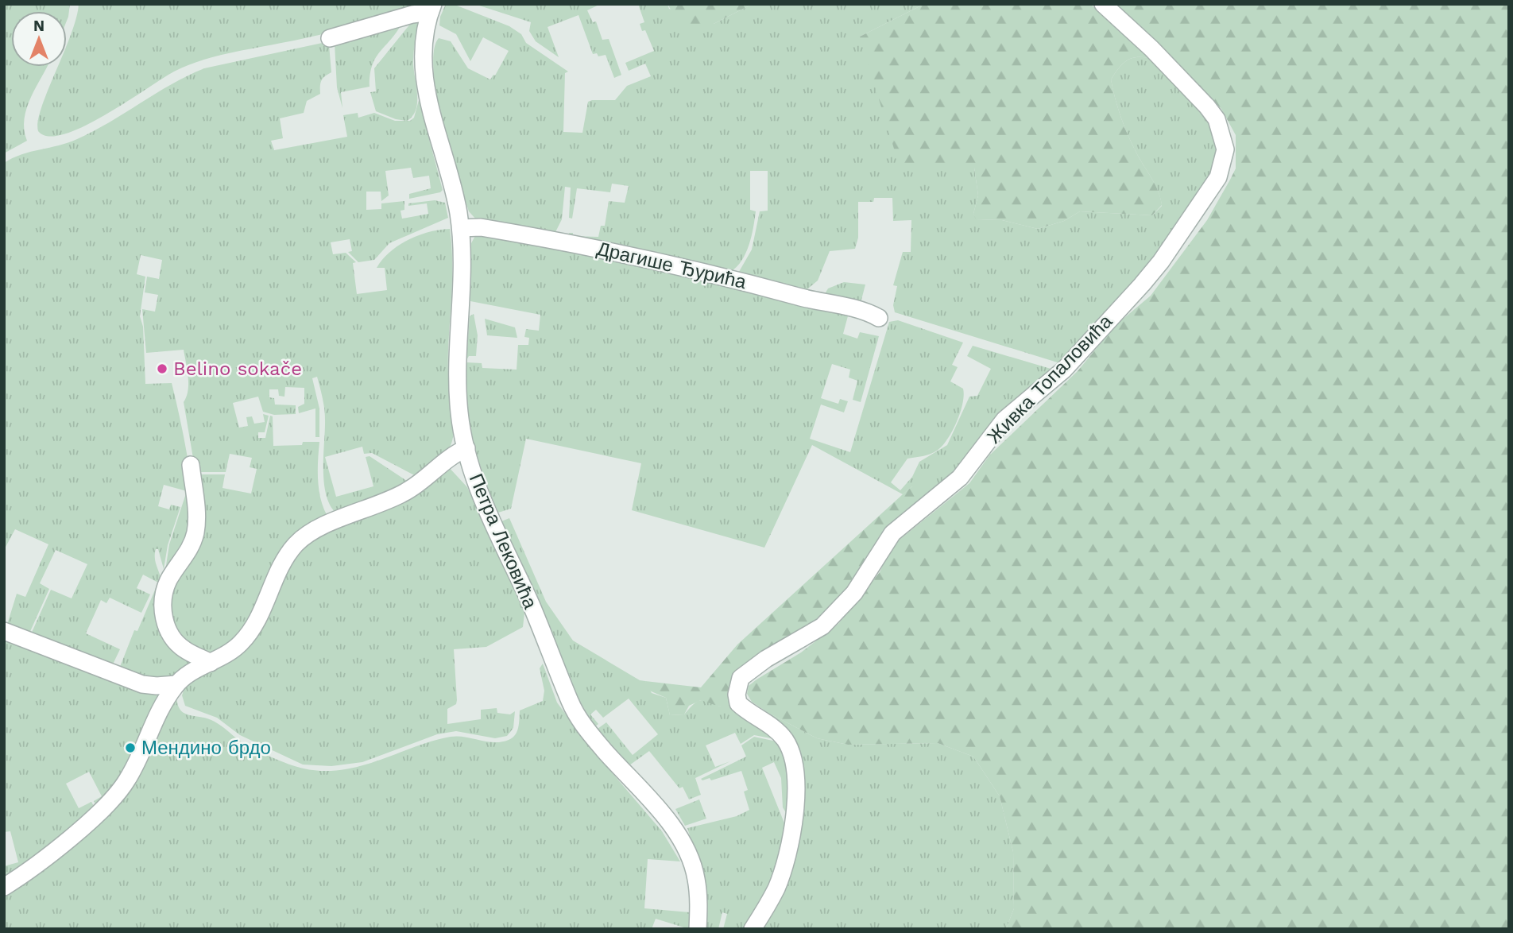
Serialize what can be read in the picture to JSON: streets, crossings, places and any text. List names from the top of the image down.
{
  "streets": {
    "street": ["Драгише Ђурића", "Живка Топаловића", "Петра Лековића"]
  },
  "crossings": [
    ["Драгише Ђурића", "Петра Лековића"]
  ],
  "places": ["Belino sokače", "Мендино брдо"],
  "north": "top"
}
